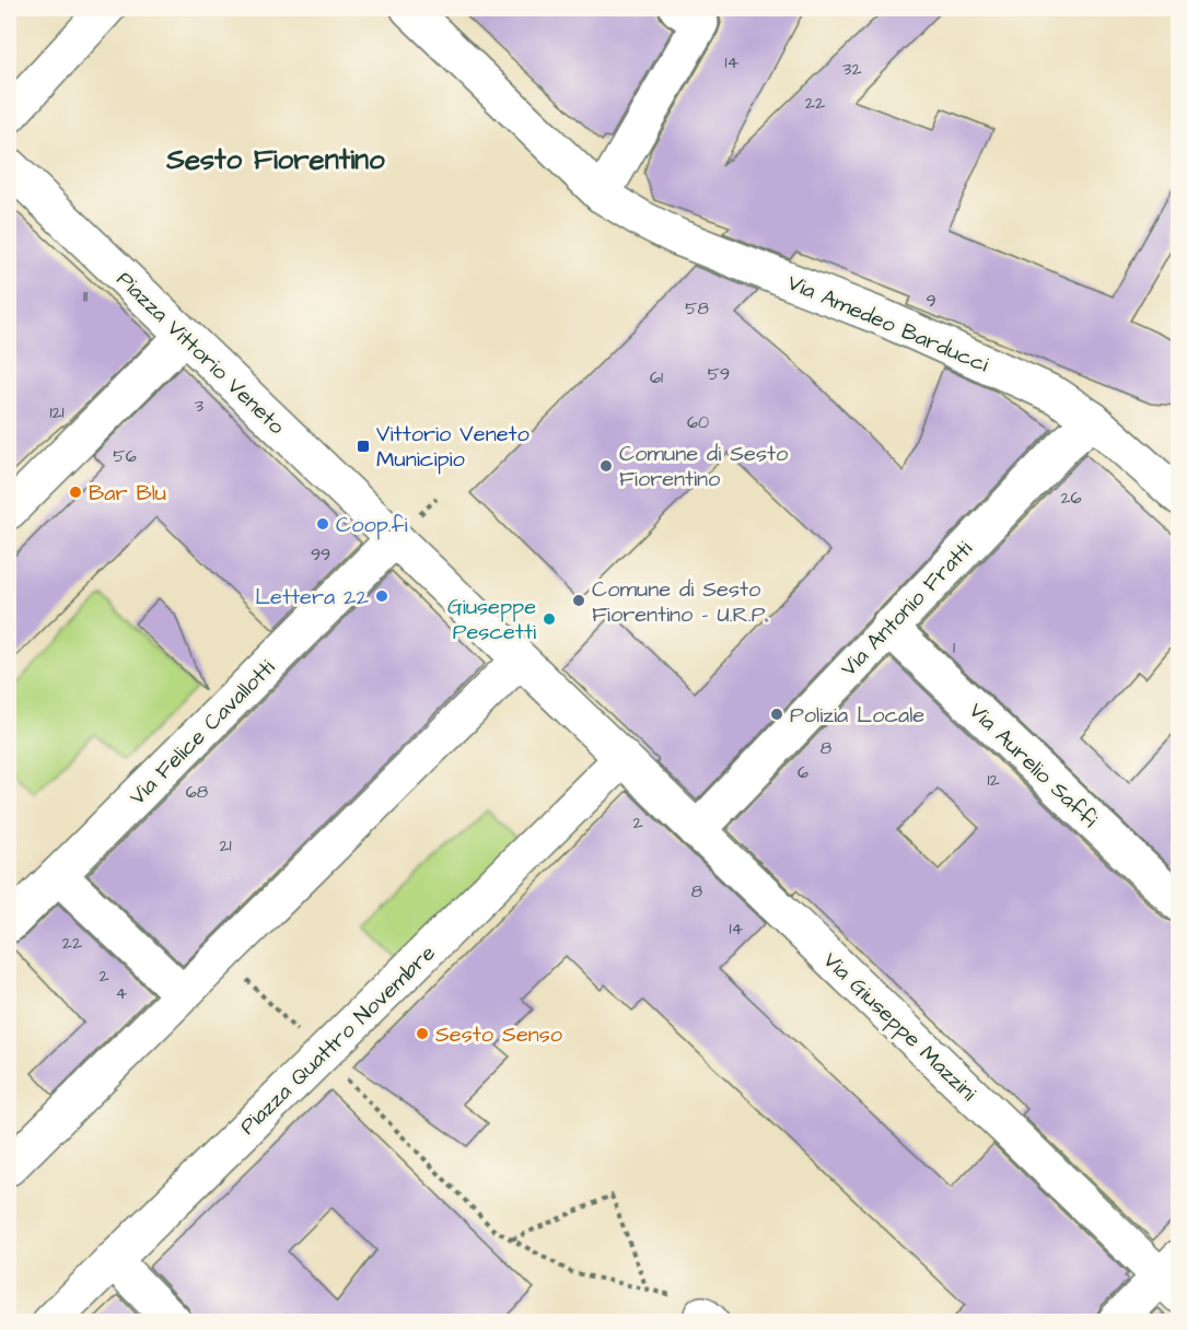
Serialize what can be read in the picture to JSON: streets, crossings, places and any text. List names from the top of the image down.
{
  "streets": {
    "street": [
      "Via Amedeo Barducci",
      "Piazza Vittorio Veneto",
      "Via Antonio Fratti",
      "Via Felice Cavallotti",
      "Via Aurelio Saffi",
      "Via Giuseppe Mazzini",
      "Piazza Quattro Novembre"
    ]
  },
  "crossings": [
    ["Via Amedeo Barducci", "Via Antonio Fratti"],
    ["Piazza Vittorio Veneto", "Via Felice Cavallotti"],
    ["Piazza Vittorio Veneto", "Via Giuseppe Mazzini"],
    ["Via Antonio Fratti", "Via Aurelio Saffi"],
    ["Via Antonio Fratti", "Via Giuseppe Mazzini"],
    ["Via Giuseppe Mazzini", "Piazza Quattro Novembre"]
  ],
  "districts": ["Sesto Fiorentino"],
  "places": {
    "transit": ["Vittorio Veneto Municipio"],
    "other": [
      "Comune di Sesto Fiorentino",
      "Bar Blu",
      "Coop.fi",
      "Lettera 22",
      "Comune di Sesto Fiorentino - U.R.P.",
      "Giuseppe Pescetti",
      "Polizia Locale",
      "Sesto Senso"
    ]
  },
  "house_numbers": [
    "14",
    "32",
    "22",
    "11",
    "9",
    "58",
    "59",
    "61",
    "3",
    "121",
    "60",
    "56",
    "26",
    "99",
    "1",
    "8",
    "6",
    "12",
    "68",
    "2",
    "21",
    "8",
    "14",
    "22",
    "2",
    "4"
  ]
}
